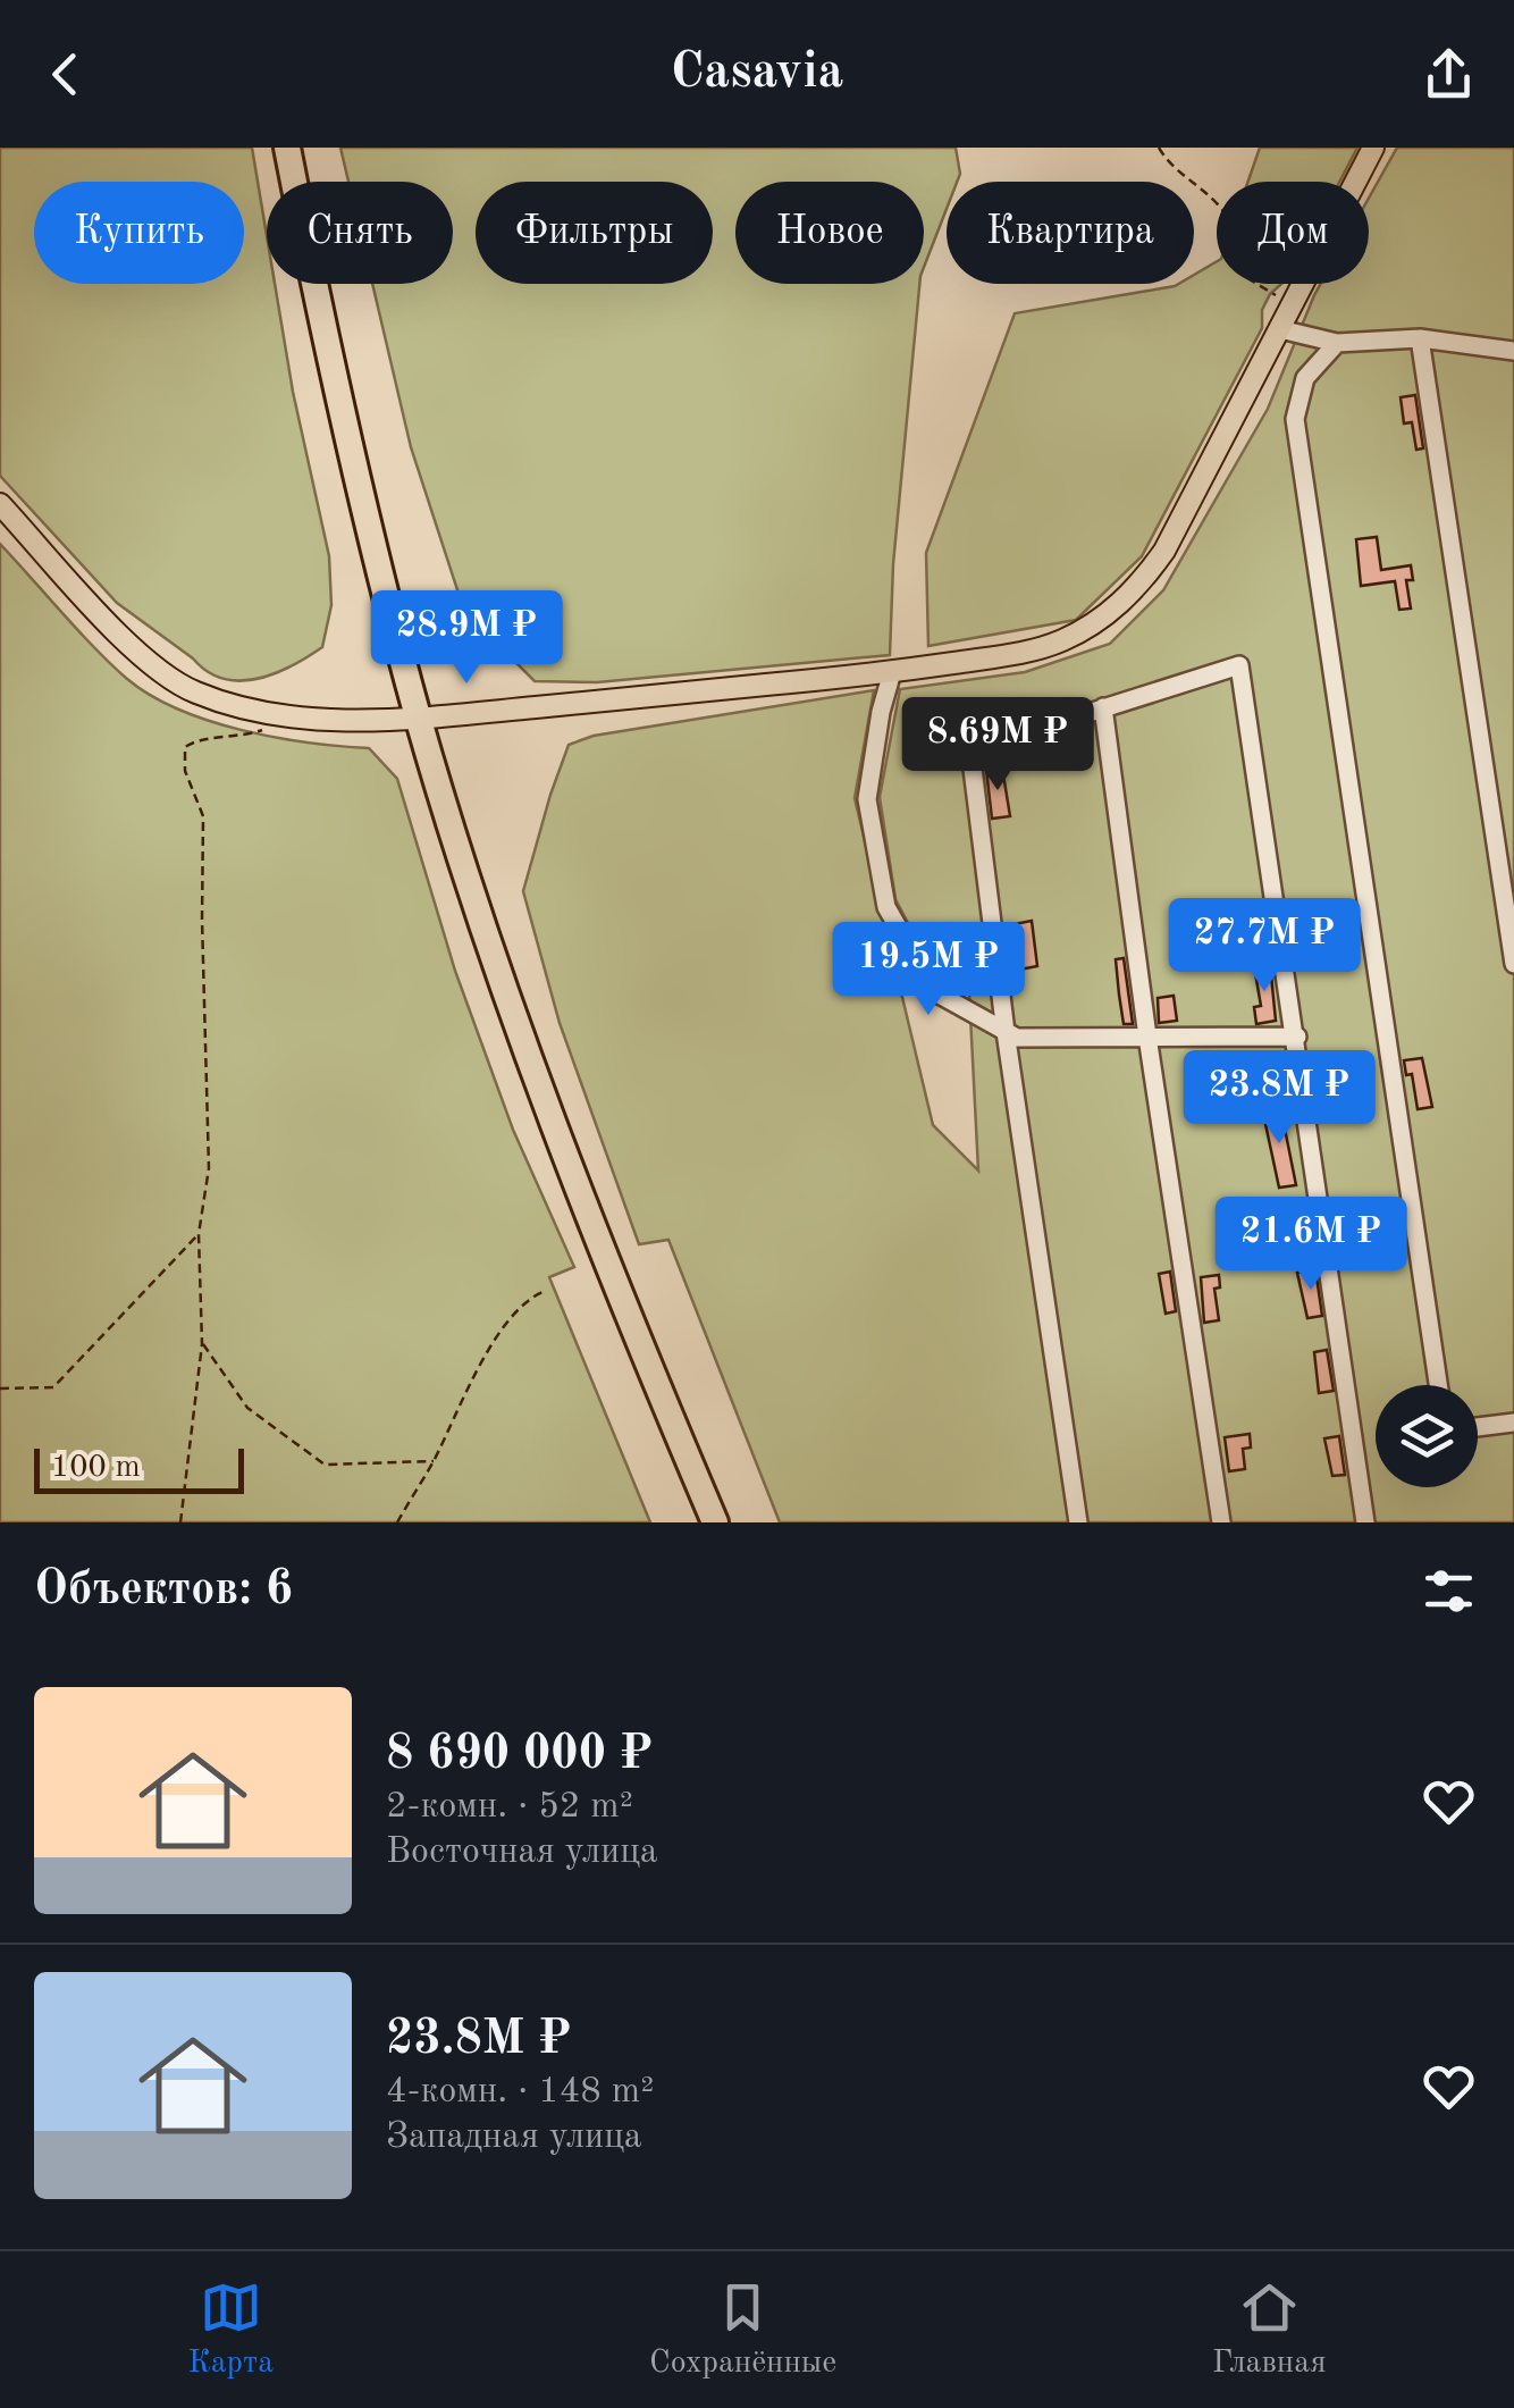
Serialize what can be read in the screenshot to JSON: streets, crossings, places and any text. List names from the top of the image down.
{
  "scale_bar": "100 m",
  "page": {
    "header": "Casavia",
    "chip": [
      "Купить",
      "Снять",
      "Фильтры",
      "Новое",
      "Квартира",
      "Дом"
    ],
    "price": [
      "28.9M ₽",
      "8.69M ₽",
      "27.7M ₽",
      "19.5M ₽",
      "23.8M ₽",
      "21.6M ₽"
    ],
    "scale": "100 m",
    "heading": "Объектов: 6",
    "list": [
      {
        "name": "8 690 000 ₽",
        "note": "2-комн. · 52 m² · Восточная улица"
      },
      {
        "name": "23.8M ₽",
        "note": "4-комн. · 148 m² · Западная улица"
      }
    ],
    "tabs": ["Карта", "Сохранённые", "Главная"]
  }
}
